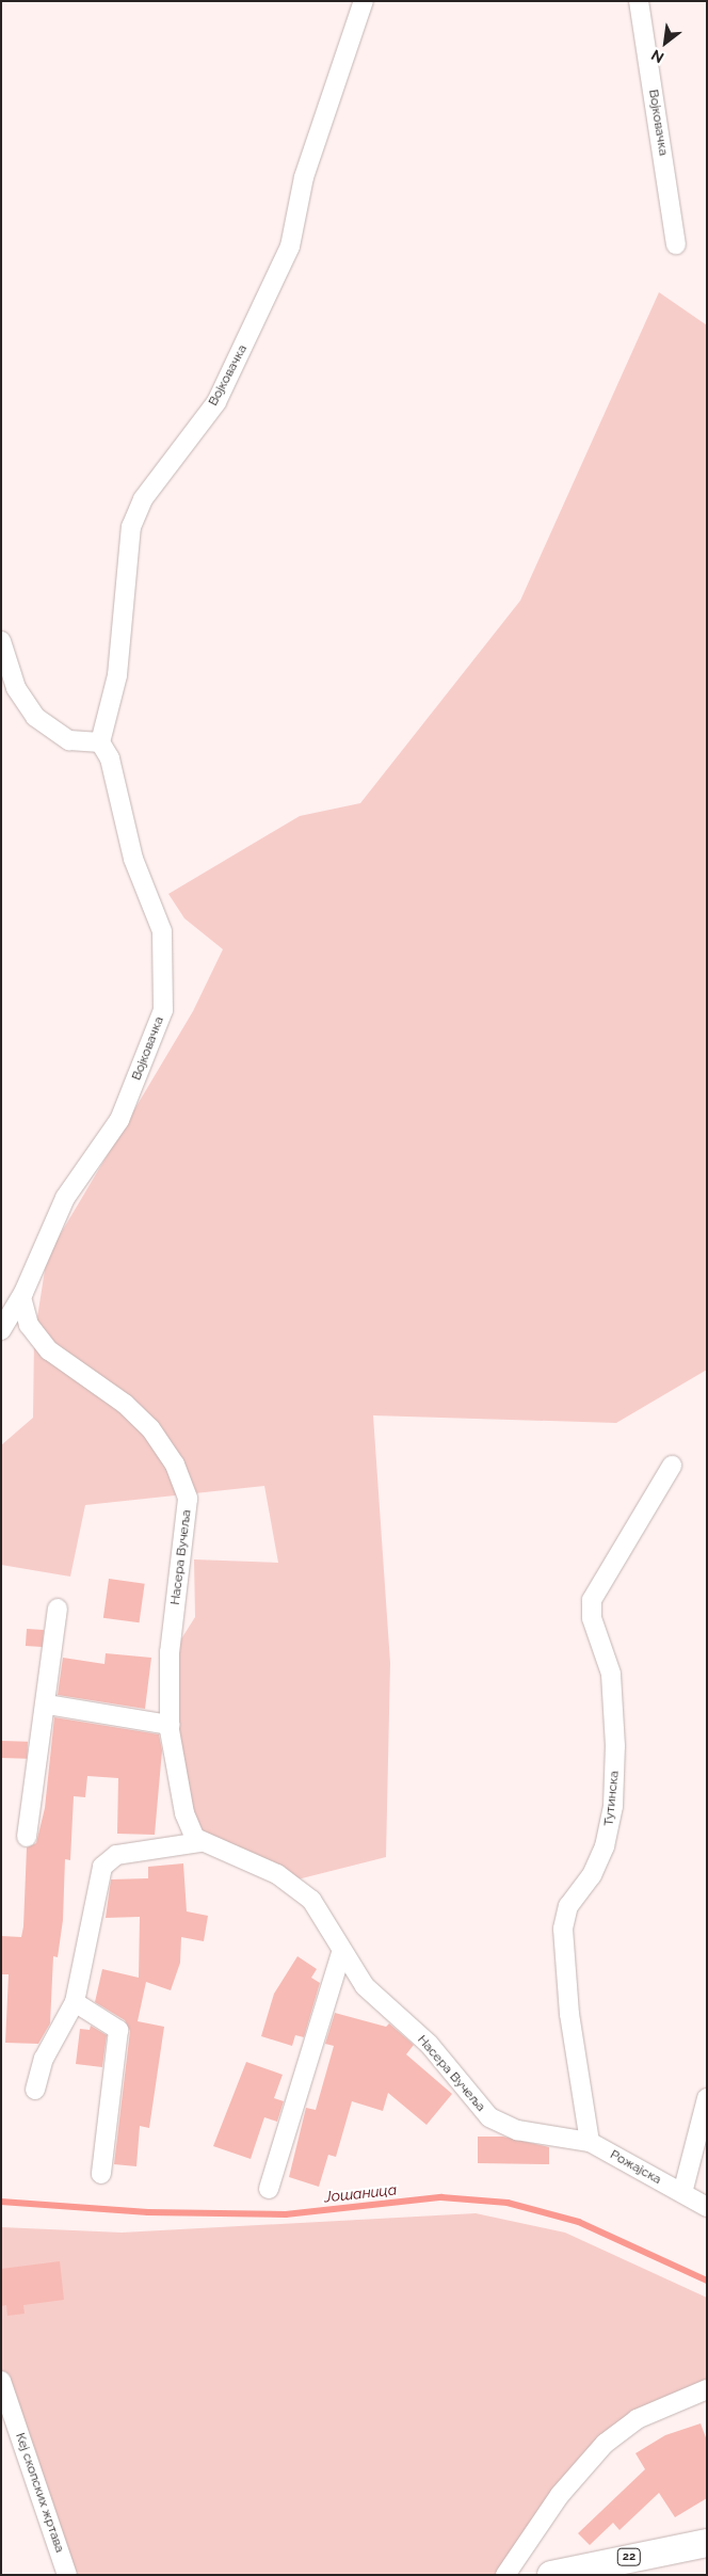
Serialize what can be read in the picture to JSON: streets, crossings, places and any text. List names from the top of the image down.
{
  "streets": {
    "main road": ["22"],
    "street": [
      "Војковачка",
      "Насера Вучеља",
      "Тутинска",
      "Рожајска",
      "Кеј скопских жртава"
    ]
  },
  "crossings": [
    ["Војковачка", "Насера Вучеља"],
    ["Насера Вучеља", "Тутинска"],
    ["Насера Вучеља", "Рожајска"],
    ["Тутинска", "Рожајска"]
  ],
  "water": ["Јошаница"],
  "north": "bottom left"
}
